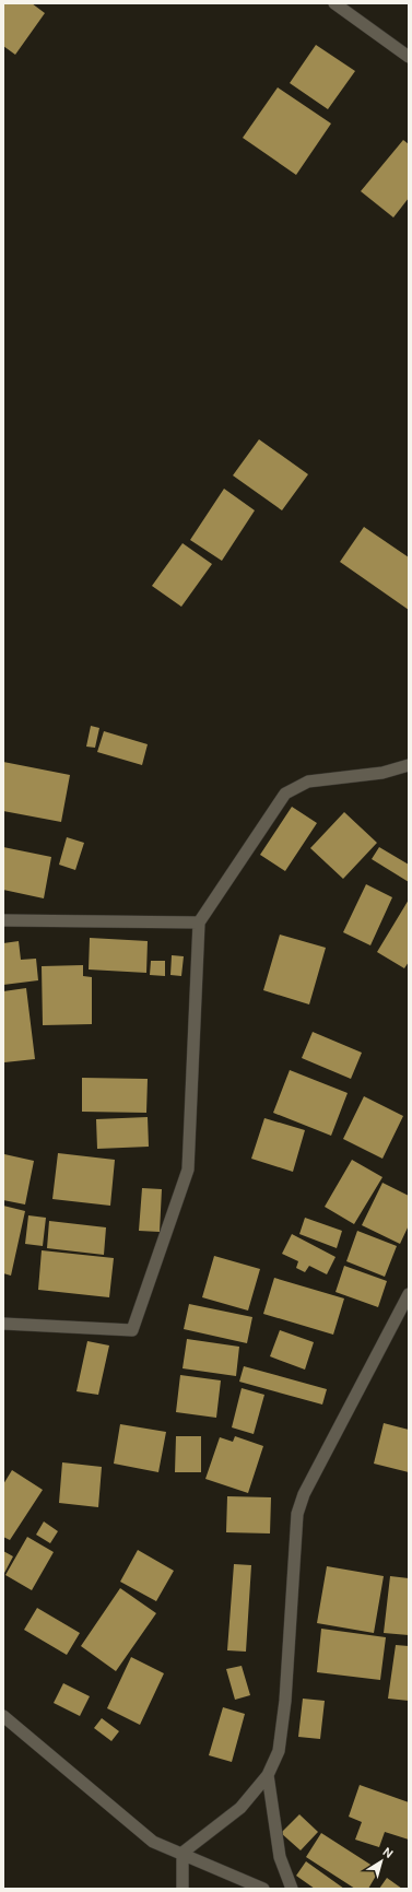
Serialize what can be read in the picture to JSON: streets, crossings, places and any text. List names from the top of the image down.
{
  "north": "top right"
}
